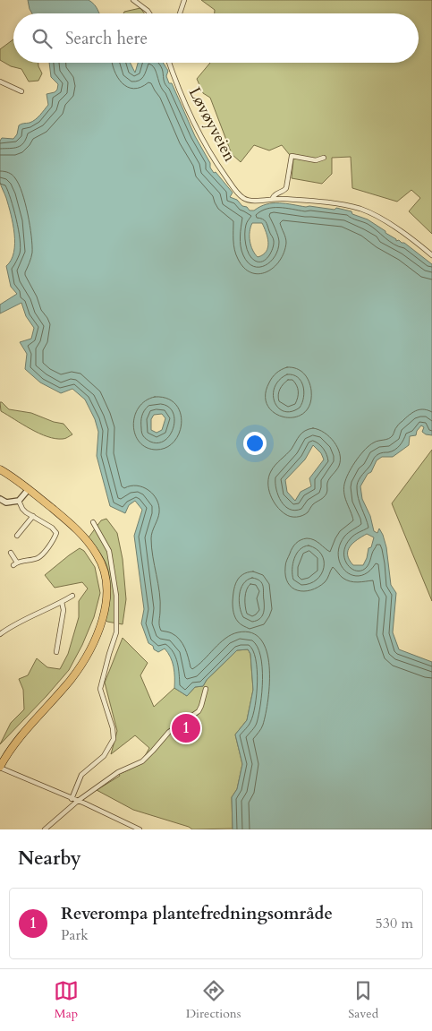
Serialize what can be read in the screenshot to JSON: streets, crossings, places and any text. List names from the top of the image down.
{
  "streets": {
    "street": ["Løvøyveien"]
  },
  "page": {
    "search": "Search here",
    "pins": "1",
    "heading": "Nearby",
    "list": [
      {
        "mark": "1",
        "name": "Reverompa plantefredningsområde",
        "note": "Park",
        "value": "530 m"
      }
    ],
    "nav": ["Map", "Directions", "Saved"]
  }
}
